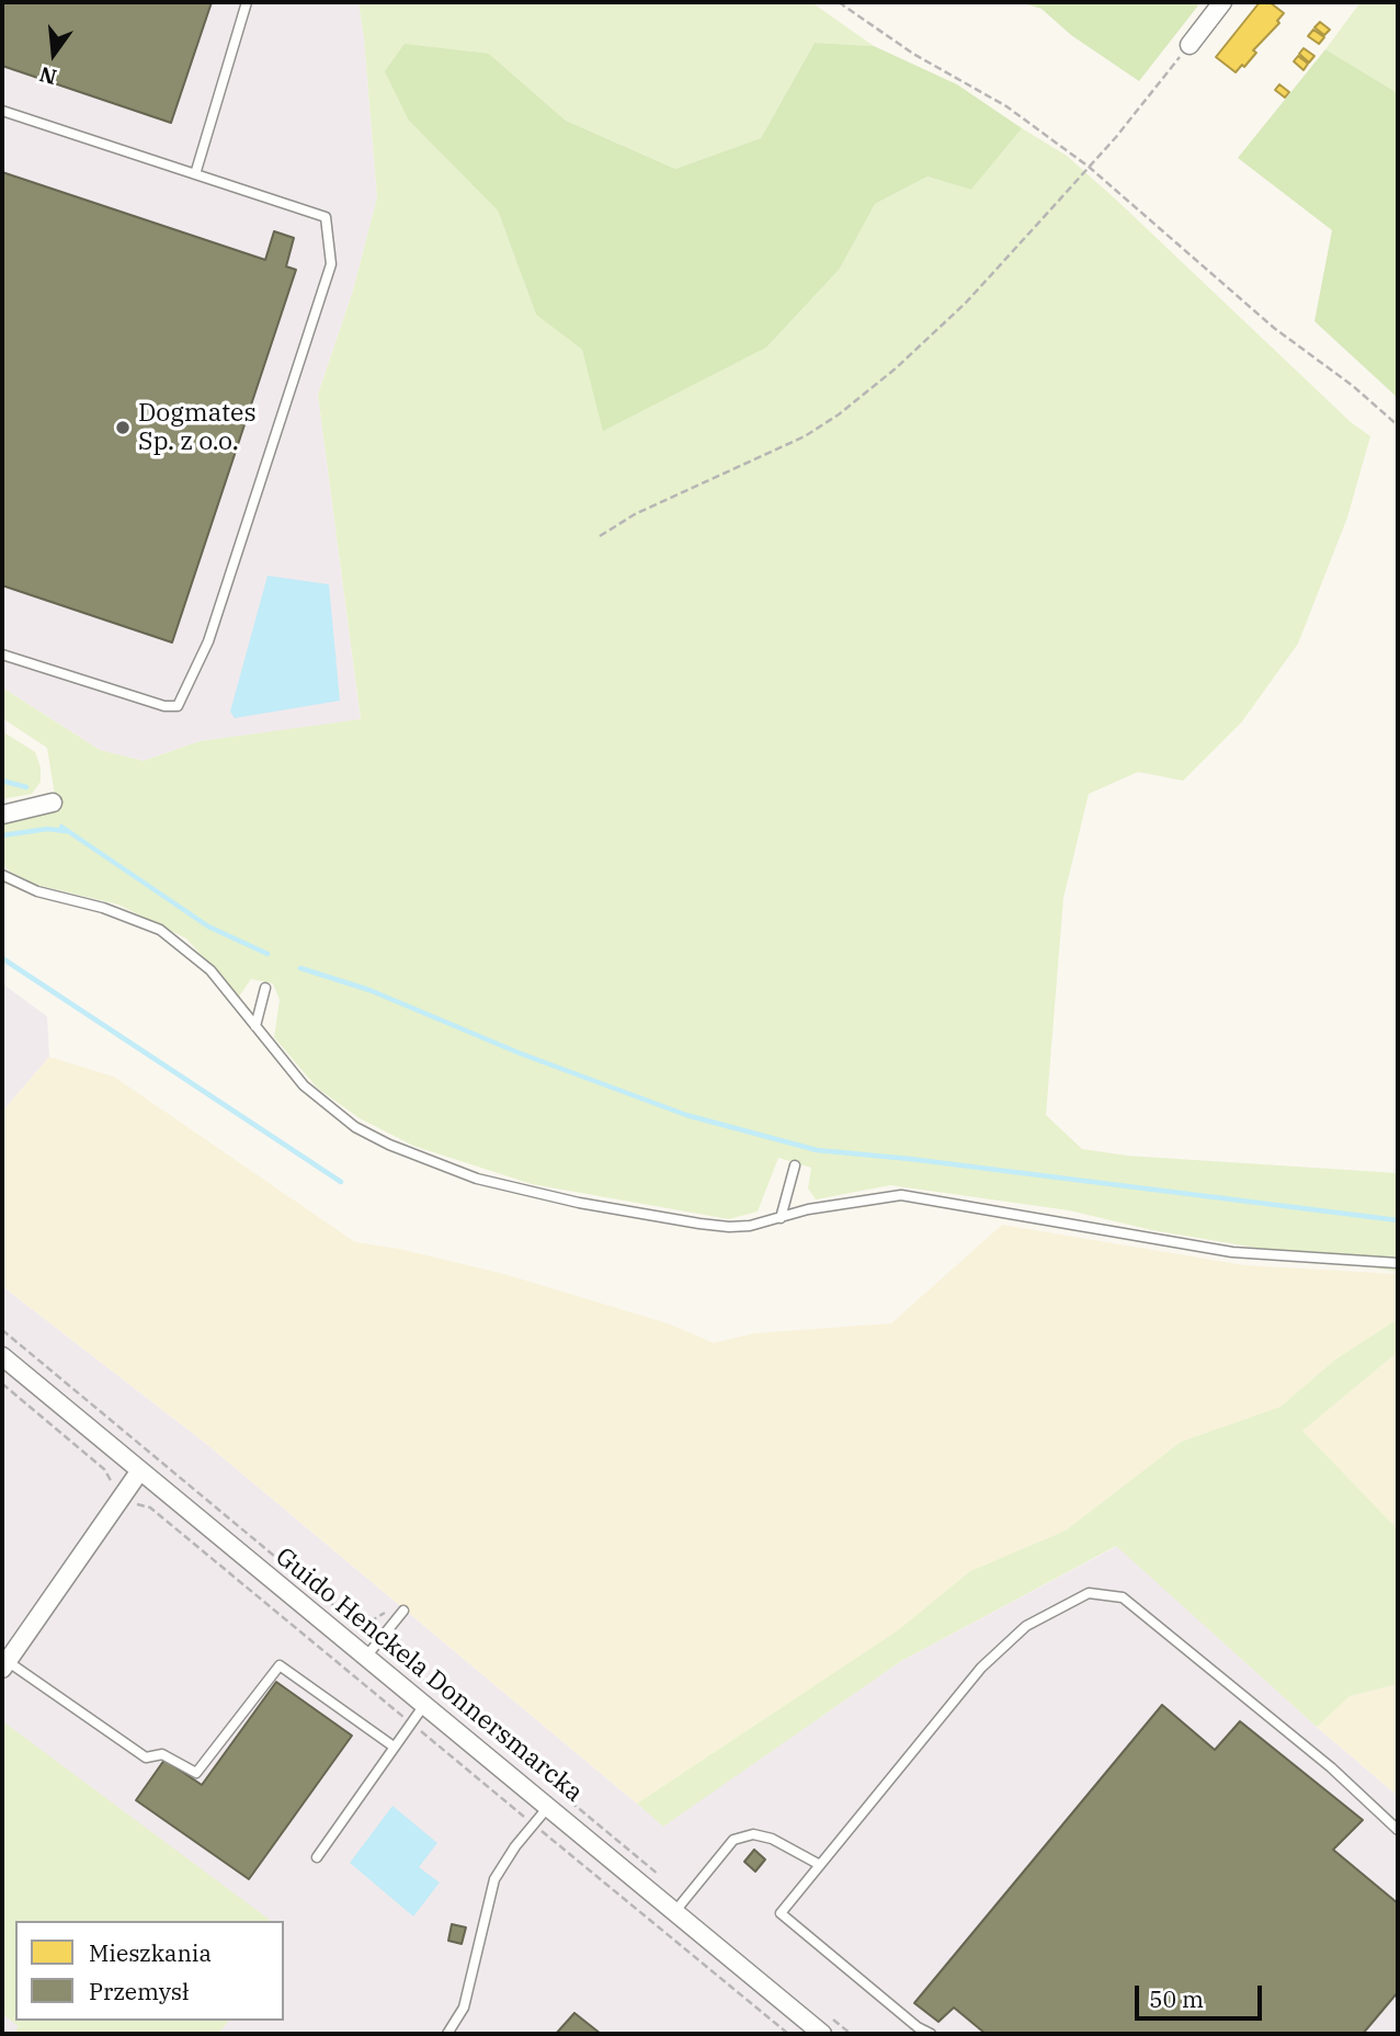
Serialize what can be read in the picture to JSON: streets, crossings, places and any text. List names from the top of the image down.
{
  "streets": {
    "street": ["Guido Henckela Donnersmarcka"]
  },
  "places": ["Dogmates Sp. z o.o."],
  "legend": ["Mieszkania", "Przemysł"],
  "scale_bar": "50 m",
  "north": "bottom"
}
